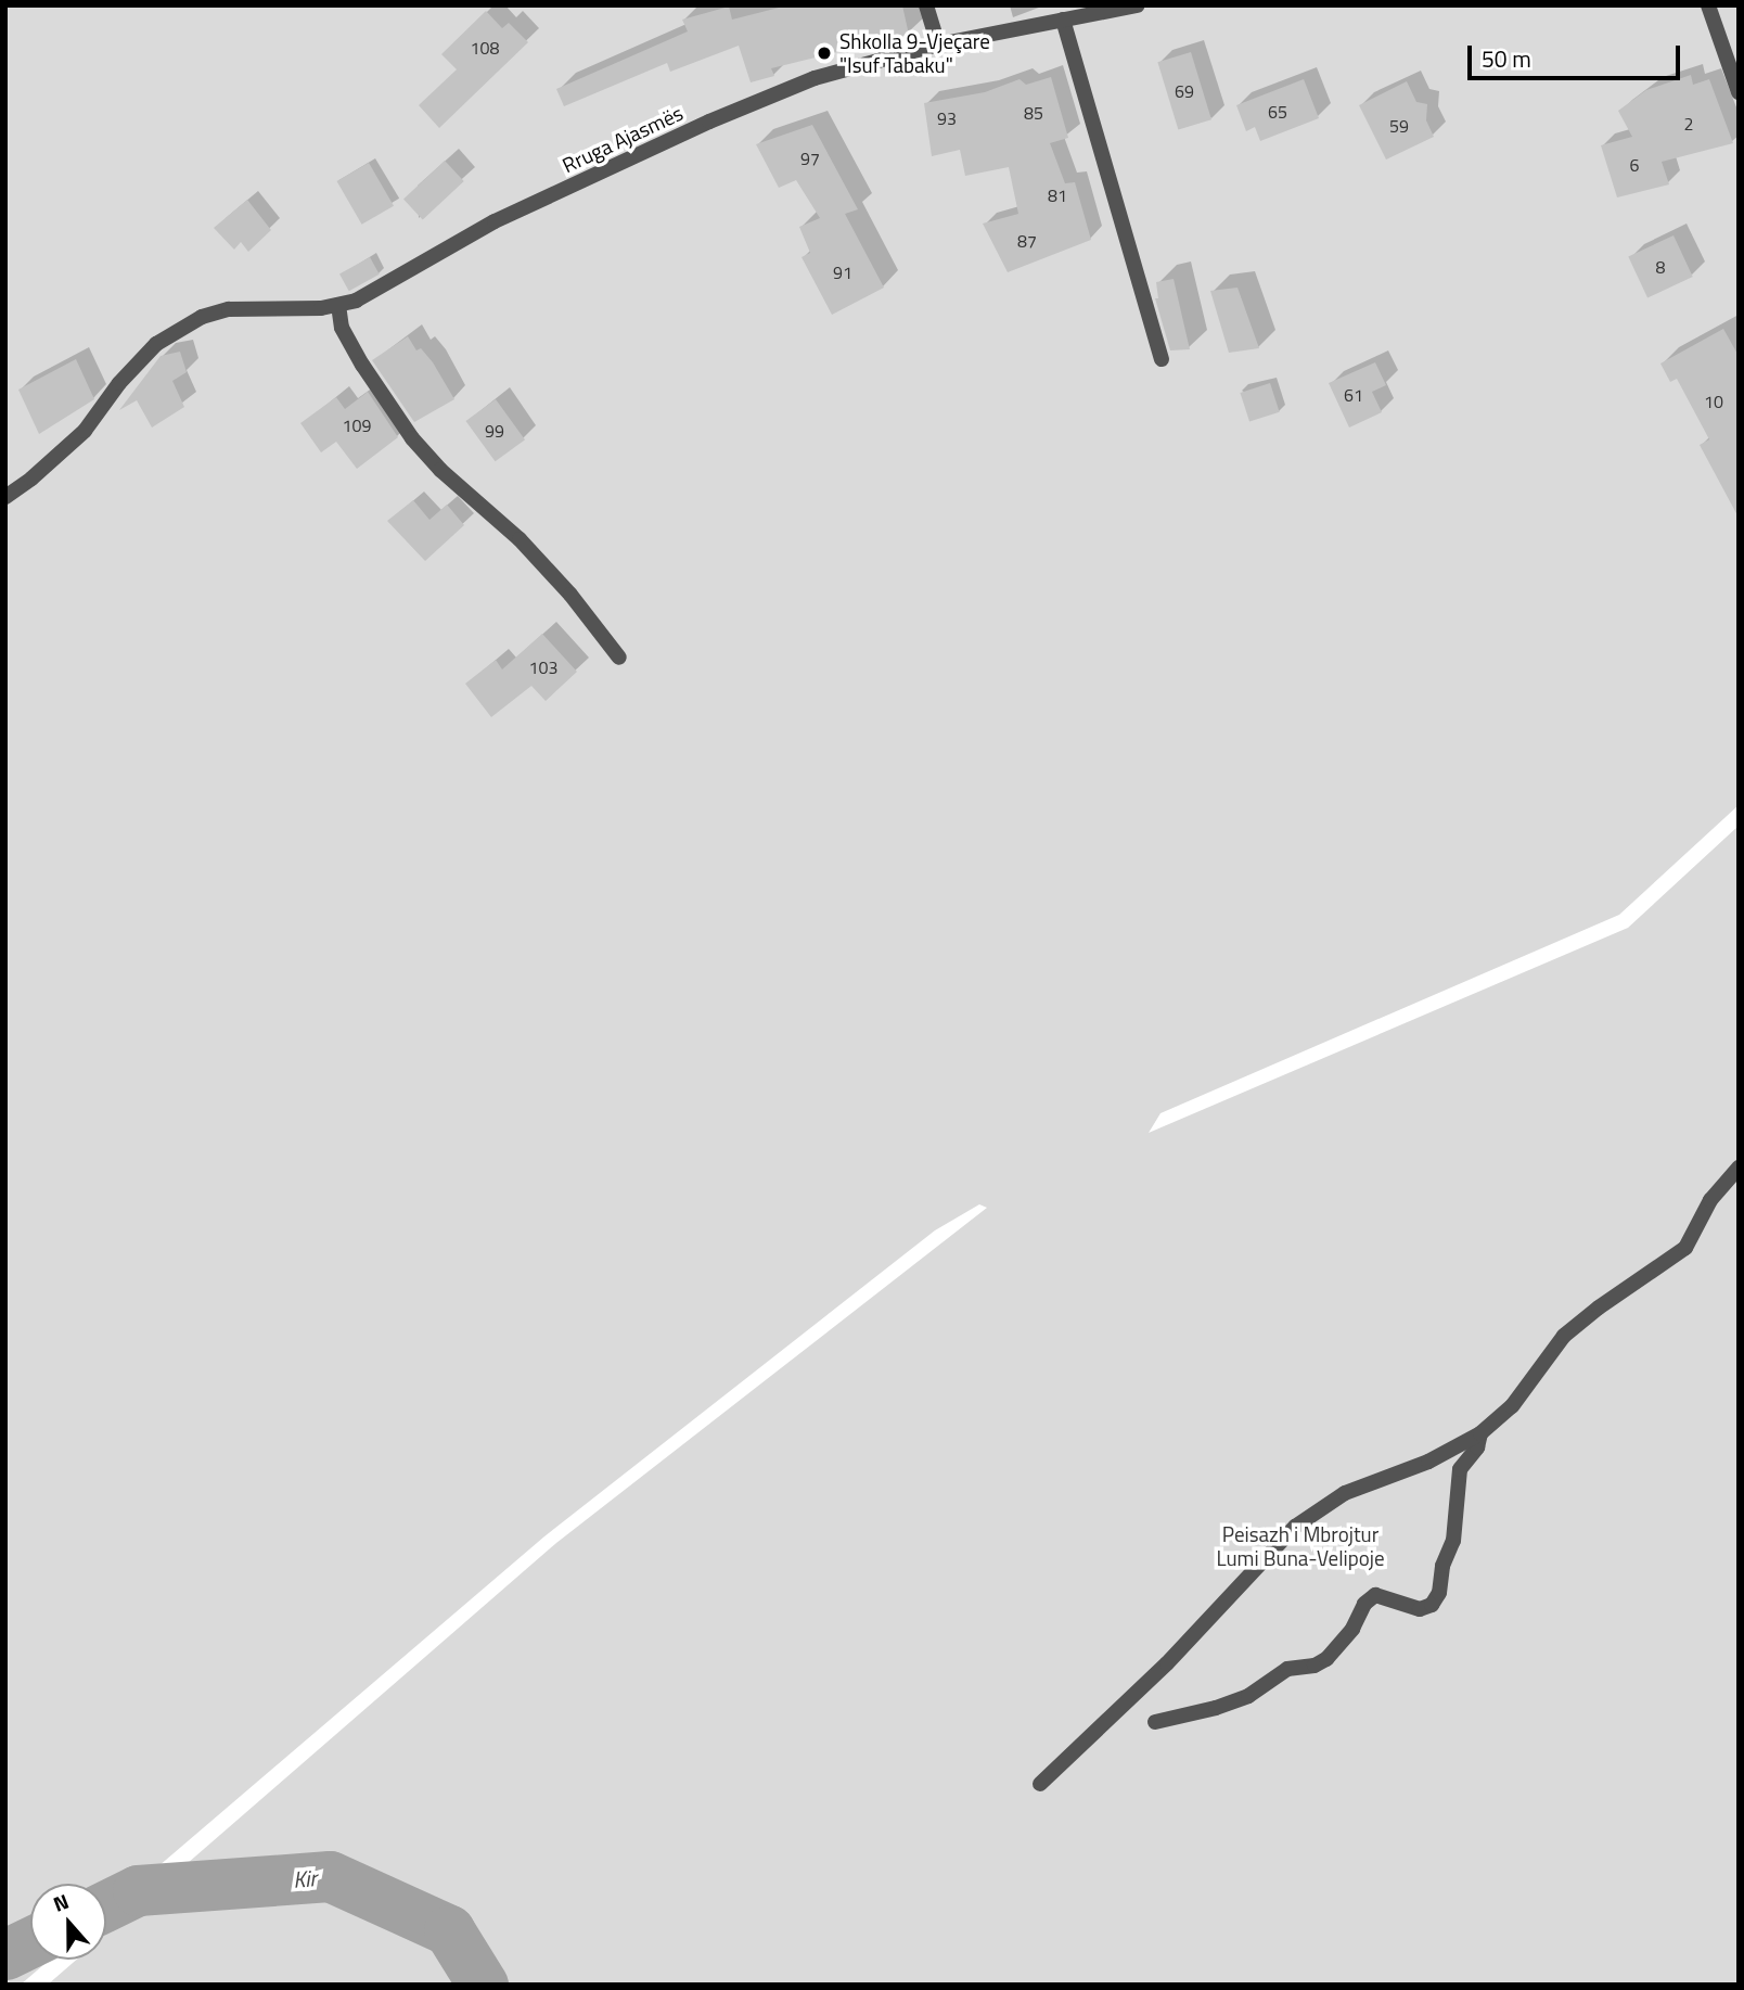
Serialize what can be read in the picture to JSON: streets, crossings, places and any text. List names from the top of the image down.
{
  "streets": {
    "street": ["Rruga Ajasmës"]
  },
  "water": ["Kir"],
  "parks": ["Peisazh i Mbrojtur Lumi Buna-Velipoje"],
  "places": ["Shkolla 9-Vjeçare \"Isuf Tabaku\""],
  "house_numbers": [
    "108",
    "69",
    "65",
    "85",
    "93",
    "2",
    "59",
    "97",
    "6",
    "81",
    "87",
    "8",
    "91",
    "61",
    "10",
    "109",
    "99",
    "103"
  ],
  "scale_bar": "50 m",
  "north": "top"
}
